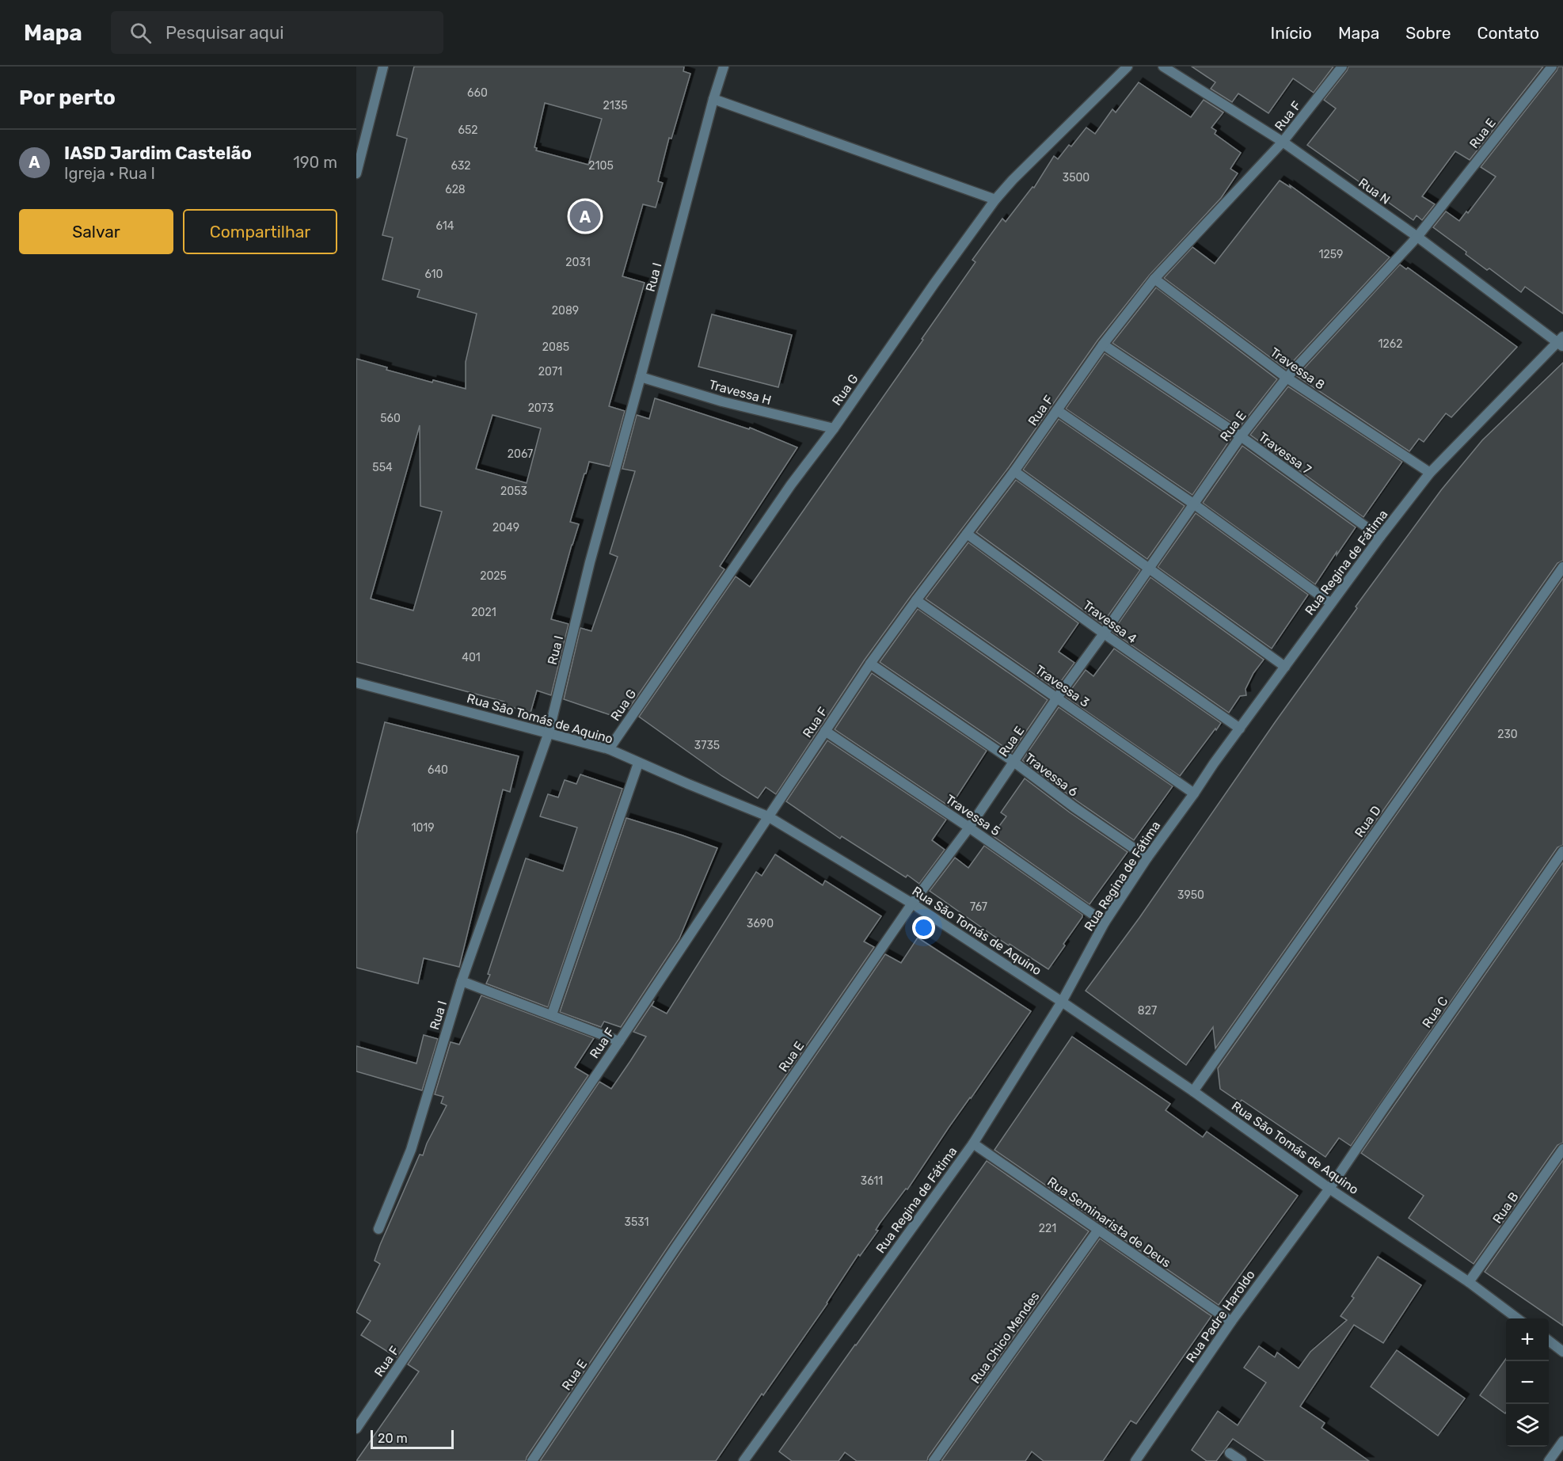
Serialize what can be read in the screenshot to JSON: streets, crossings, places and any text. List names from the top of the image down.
{
  "streets": {
    "street": [
      "Rua F",
      "Rua E",
      "Rua N",
      "Rua I",
      "Travessa 8",
      "Rua G",
      "Travessa H",
      "Travessa 7",
      "Rua Regina de Fátima",
      "Travessa 4",
      "Travessa 3",
      "Rua São Tomás de Aquino",
      "Travessa 6",
      "Travessa 5",
      "Rua D",
      "Rua C",
      "Rua B",
      "Rua Seminarista de Deus",
      "Rua Padre Haroldo",
      "Rua Chico Mendes"
    ]
  },
  "crossings": [
    ["Rua F", "Rua N"],
    ["Rua F", "Travessa 8"],
    ["Rua F", "Travessa 7"],
    ["Rua F", "Travessa 4"],
    ["Rua F", "Travessa 3"],
    ["Rua F", "Rua São Tomás de Aquino"],
    ["Rua F", "Travessa 6"],
    ["Rua F", "Travessa 5"],
    ["Rua E", "Rua N"],
    ["Rua E", "Travessa 8"],
    ["Rua E", "Travessa 7"],
    ["Rua E", "Travessa 4"],
    ["Rua E", "Travessa 3"],
    ["Rua E", "Rua São Tomás de Aquino"],
    ["Rua E", "Travessa 6"],
    ["Rua E", "Travessa 5"],
    ["Rua N", "Rua Regina de Fátima"],
    ["Rua I", "Travessa H"],
    ["Rua I", "Rua São Tomás de Aquino"],
    ["Travessa 8", "Rua Regina de Fátima"],
    ["Rua G", "Travessa H"],
    ["Rua G", "Rua São Tomás de Aquino"],
    ["Travessa 7", "Rua Regina de Fátima"],
    ["Rua Regina de Fátima", "Travessa 4"],
    ["Rua Regina de Fátima", "Travessa 3"],
    ["Rua Regina de Fátima", "Rua São Tomás de Aquino"],
    ["Rua Regina de Fátima", "Travessa 6"],
    ["Rua Regina de Fátima", "Travessa 5"],
    ["Rua Regina de Fátima", "Rua Seminarista de Deus"],
    ["Rua São Tomás de Aquino", "Rua D"],
    ["Rua São Tomás de Aquino", "Rua C"],
    ["Rua São Tomás de Aquino", "Rua B"],
    ["Rua São Tomás de Aquino", "Rua Padre Haroldo"],
    ["Rua C", "Rua Padre Haroldo"],
    ["Rua Seminarista de Deus", "Rua Padre Haroldo"],
    ["Rua Seminarista de Deus", "Rua Chico Mendes"]
  ],
  "house_numbers": [
    "660",
    "2135",
    "652",
    "632",
    "2105",
    "3500",
    "628",
    "614",
    "1259",
    "2031",
    "610",
    "2089",
    "1262",
    "2085",
    "2071",
    "2073",
    "560",
    "2067",
    "554",
    "2053",
    "2049",
    "2025",
    "2021",
    "401",
    "230",
    "3735",
    "640",
    "1019",
    "3950",
    "767",
    "3690",
    "827",
    "3611",
    "3531",
    "221"
  ],
  "scale_bar": "20 m",
  "page": {
    "header": "Mapa",
    "search": "Pesquisar aqui",
    "nav": [
      "Início",
      "Mapa",
      "Sobre",
      "Contato"
    ],
    "heading": "Por perto",
    "list": [
      {
        "mark": "A",
        "name": "IASD Jardim Castelão",
        "note": "Igreja · Rua I",
        "value": "190 m"
      }
    ],
    "buttons": ["Salvar", "Compartilhar"],
    "pins": "A",
    "map_buttons": ["+", "−"],
    "scale": "20 m"
  }
}
